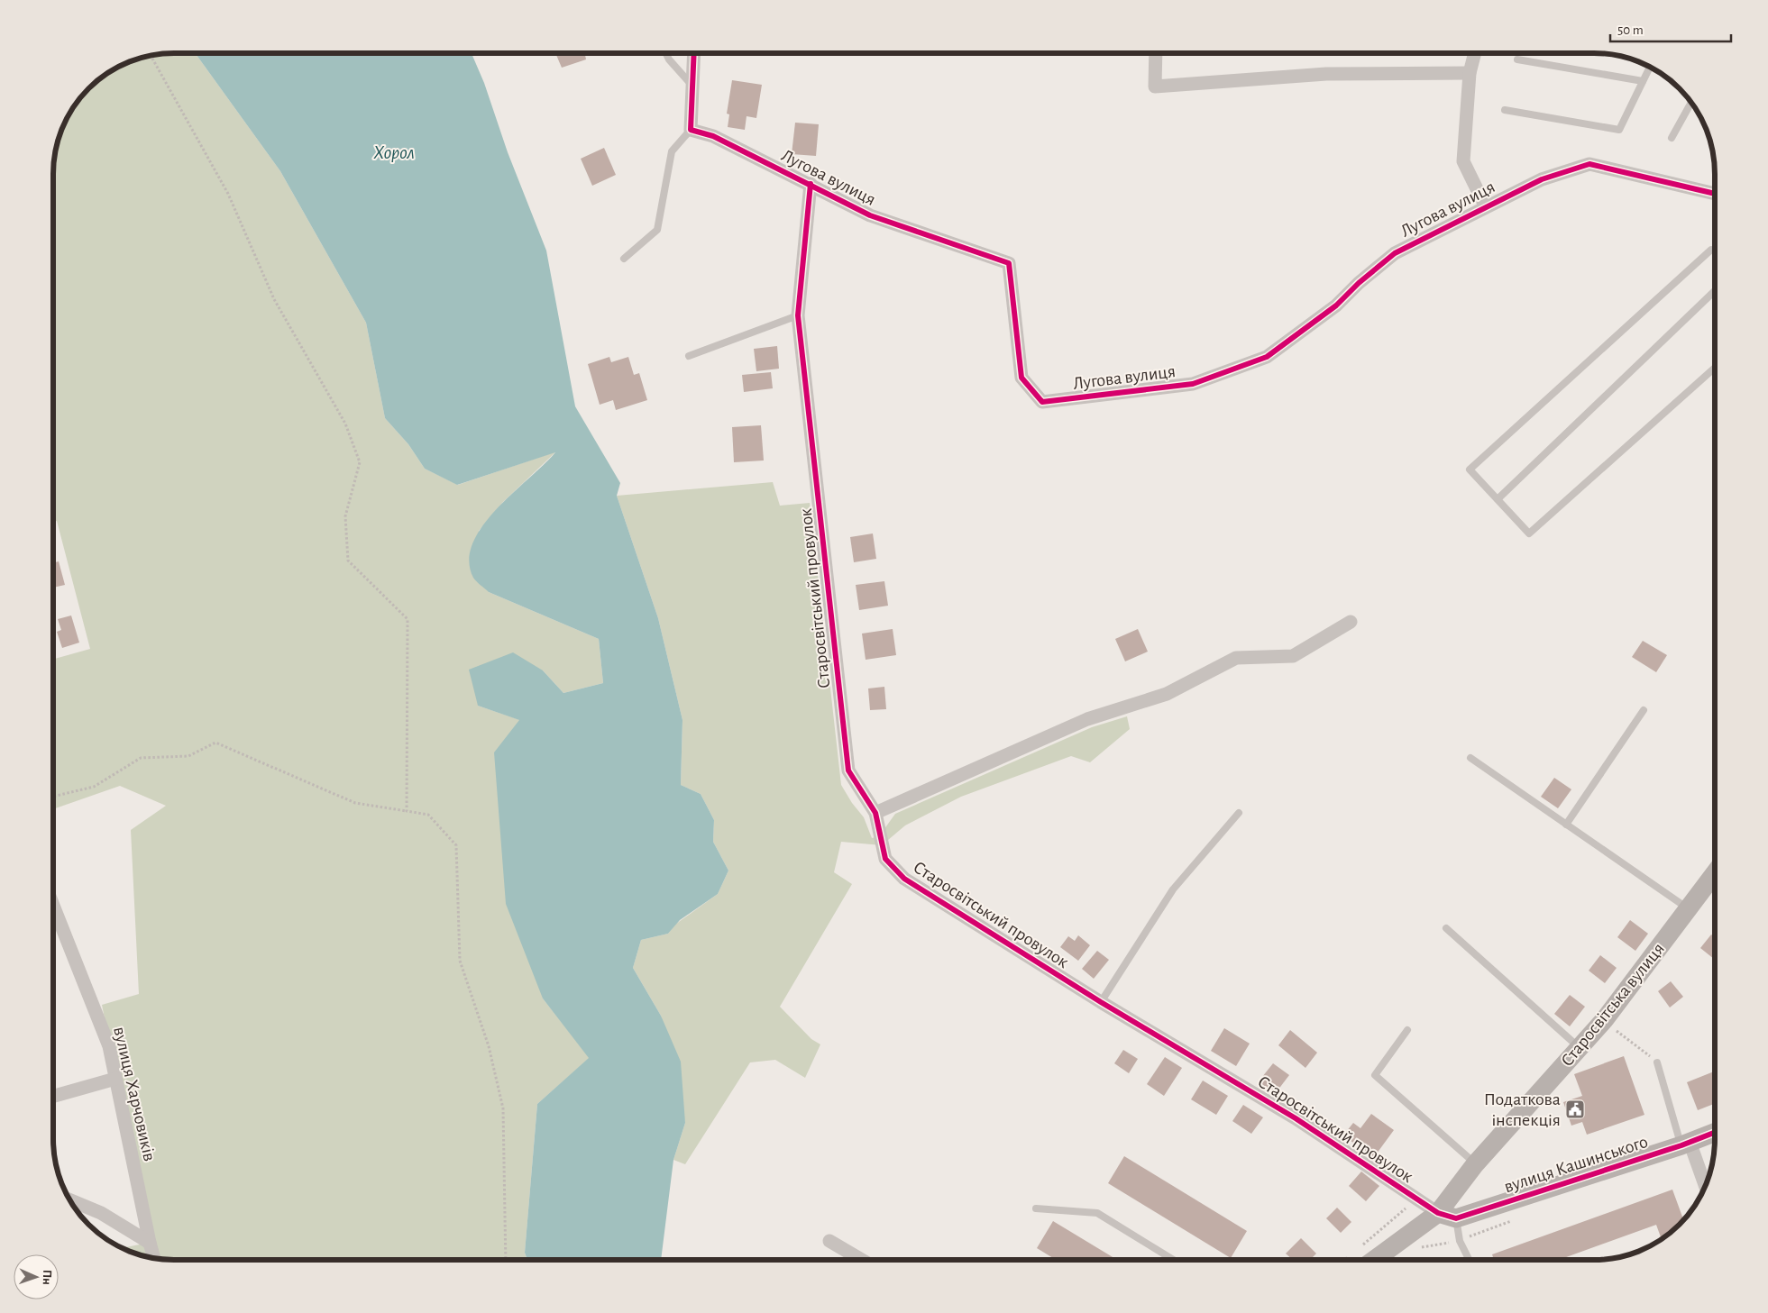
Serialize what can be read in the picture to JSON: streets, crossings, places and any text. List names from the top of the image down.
{
  "streets": {
    "street": [
      "Лугова вулиця",
      "Старосвітський провулок",
      "Старосвітська вулиця",
      "вулиця Харчовиків",
      "вулиця Кашинського"
    ]
  },
  "crossings": [
    ["Лугова вулиця", "Старосвітський провулок"],
    ["Старосвітський провулок", "Старосвітська вулиця"]
  ],
  "water": ["Хорол"],
  "places": {
    "public building": ["Податкова інспекція"]
  },
  "scale_bar": "50 m",
  "north": "right"
}
